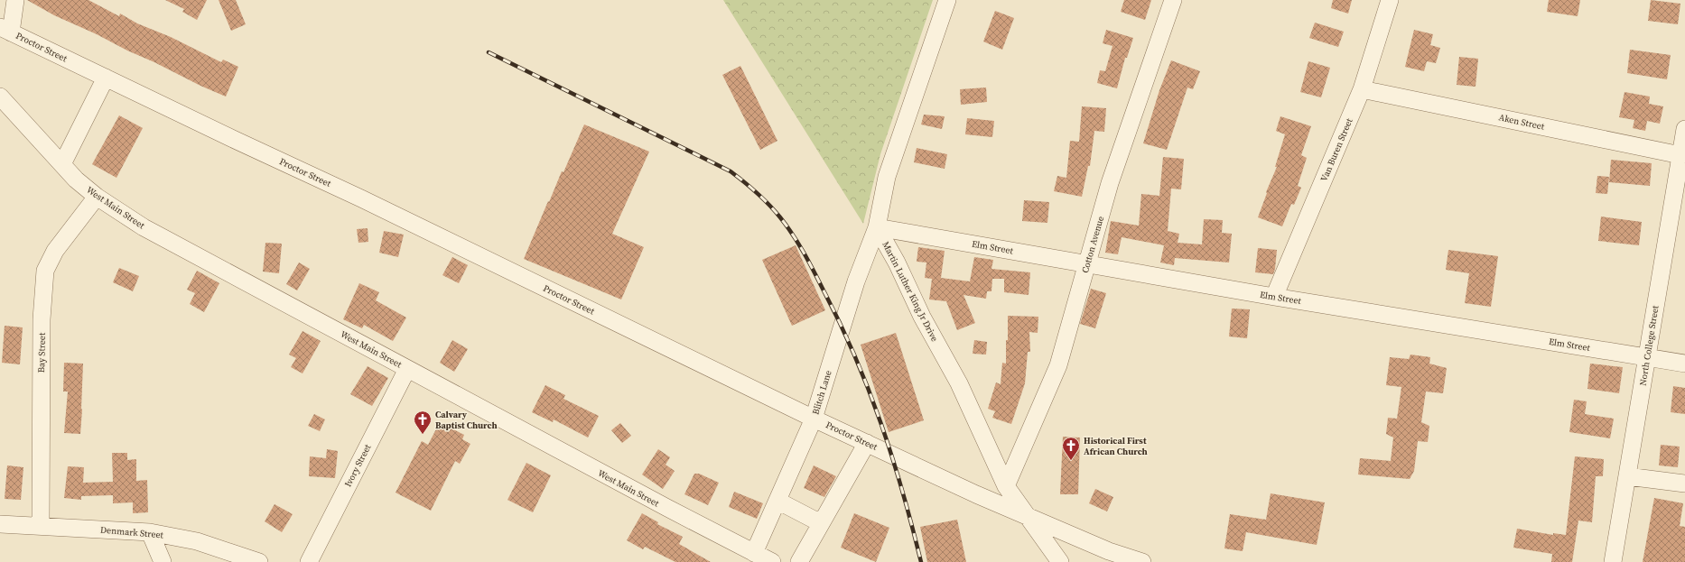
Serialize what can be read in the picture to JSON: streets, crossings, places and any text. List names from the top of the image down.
{
  "streets": {
    "street": [
      "Proctor Street",
      "Aken Street",
      "Van Buren Street",
      "West Main Street",
      "Cotton Avenue",
      "Elm Street",
      "Martin Luther King Jr Drive",
      "North College Street",
      "Bay Street",
      "Blitch Lane",
      "Ivory Street",
      "Denmark Street"
    ]
  },
  "crossings": [
    ["Proctor Street", "Martin Luther King Jr Drive"],
    ["Proctor Street", "Blitch Lane"],
    ["Aken Street", "Van Buren Street"],
    ["Aken Street", "North College Street"],
    ["Van Buren Street", "Elm Street"],
    ["West Main Street", "Bay Street"],
    ["West Main Street", "Blitch Lane"],
    ["West Main Street", "Ivory Street"],
    ["Cotton Avenue", "Elm Street"],
    ["Cotton Avenue", "Martin Luther King Jr Drive"],
    ["Elm Street", "Martin Luther King Jr Drive"],
    ["Elm Street", "North College Street"],
    ["Elm Street", "Blitch Lane"],
    ["Martin Luther King Jr Drive", "Blitch Lane"],
    ["Bay Street", "Denmark Street"]
  ],
  "places": {
    "church": ["Calvary Baptist Church", "Historical First African Church"]
  }
}
